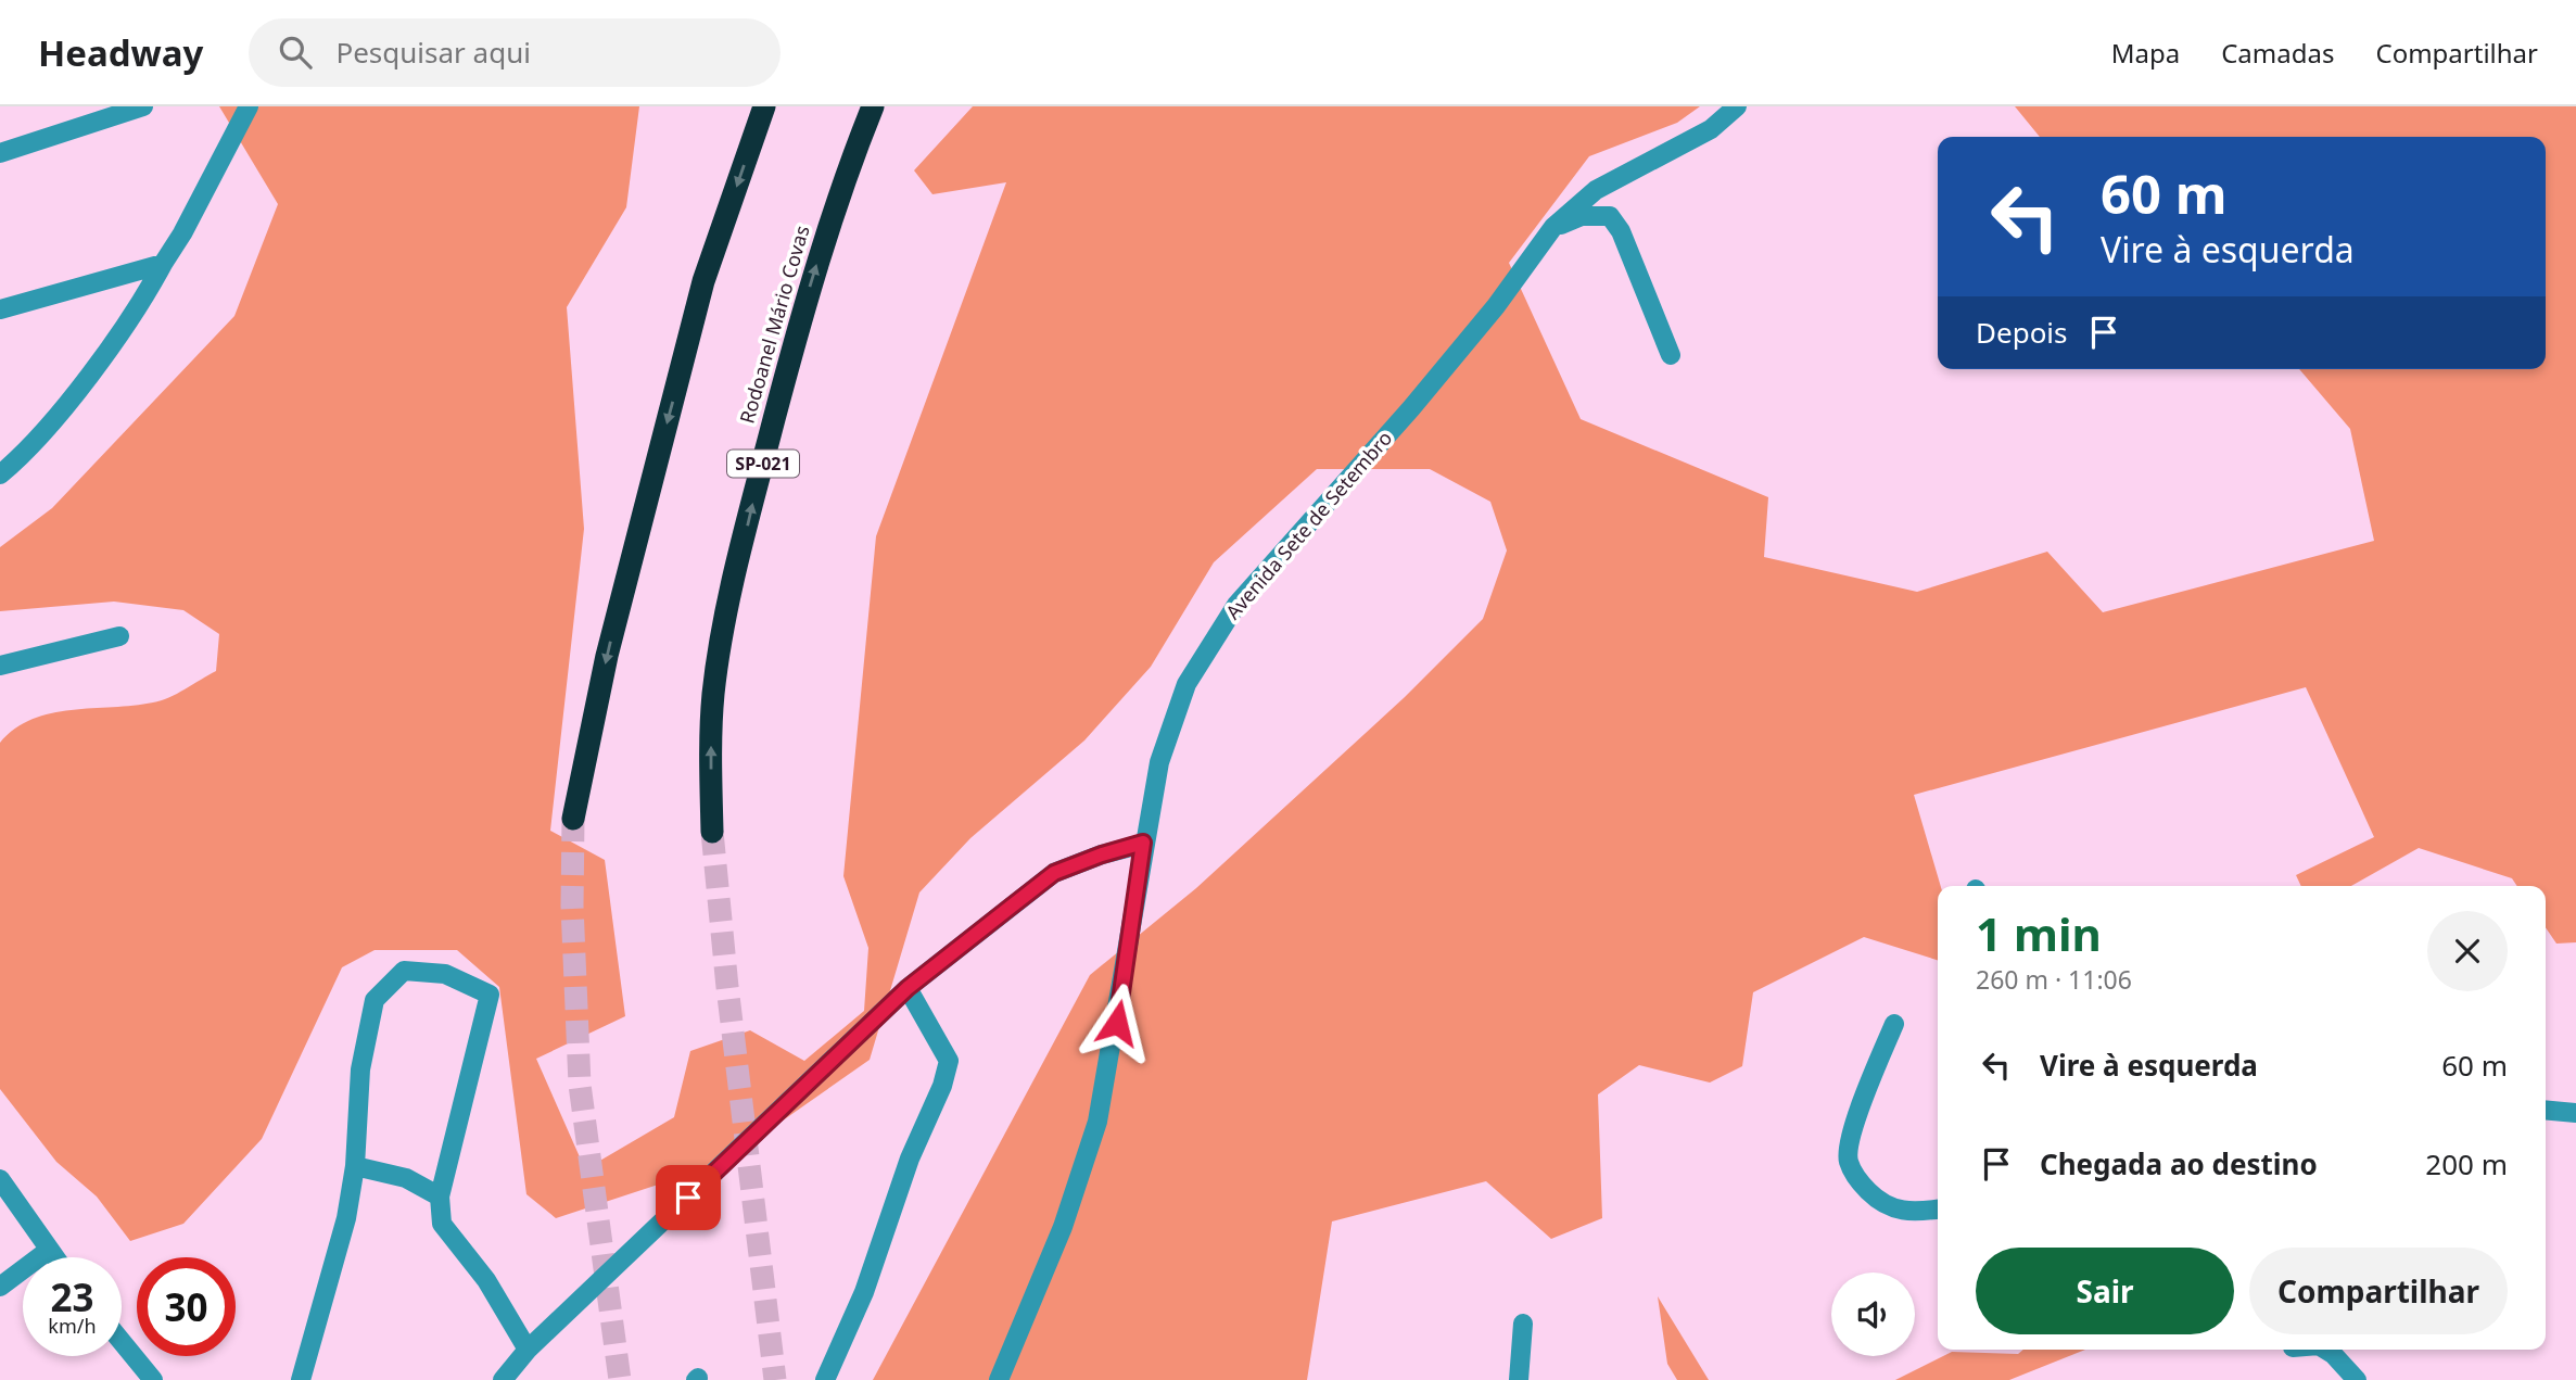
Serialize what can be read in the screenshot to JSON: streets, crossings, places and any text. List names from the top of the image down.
{
  "streets": {
    "highway": ["Rodoanel Mário Covas", "SP-021"],
    "street": ["Avenida Sete de Setembro"]
  },
  "page": {
    "header": "Headway",
    "search": "Pesquisar aqui",
    "nav": ["Mapa", "Camadas", "Compartilhar"],
    "turn": ["60 m", "Vire à esquerda"],
    "then": "Depois",
    "heading": ["1 min", "260 m · 11:06"],
    "list": [
      {
        "name": "Vire à esquerda",
        "value": "60 m"
      },
      {
        "name": "Chegada ao destino",
        "value": "200 m"
      }
    ],
    "buttons": ["Sair", "Compartilhar"],
    "speed": "23 km/h",
    "limit": "30"
  }
}
